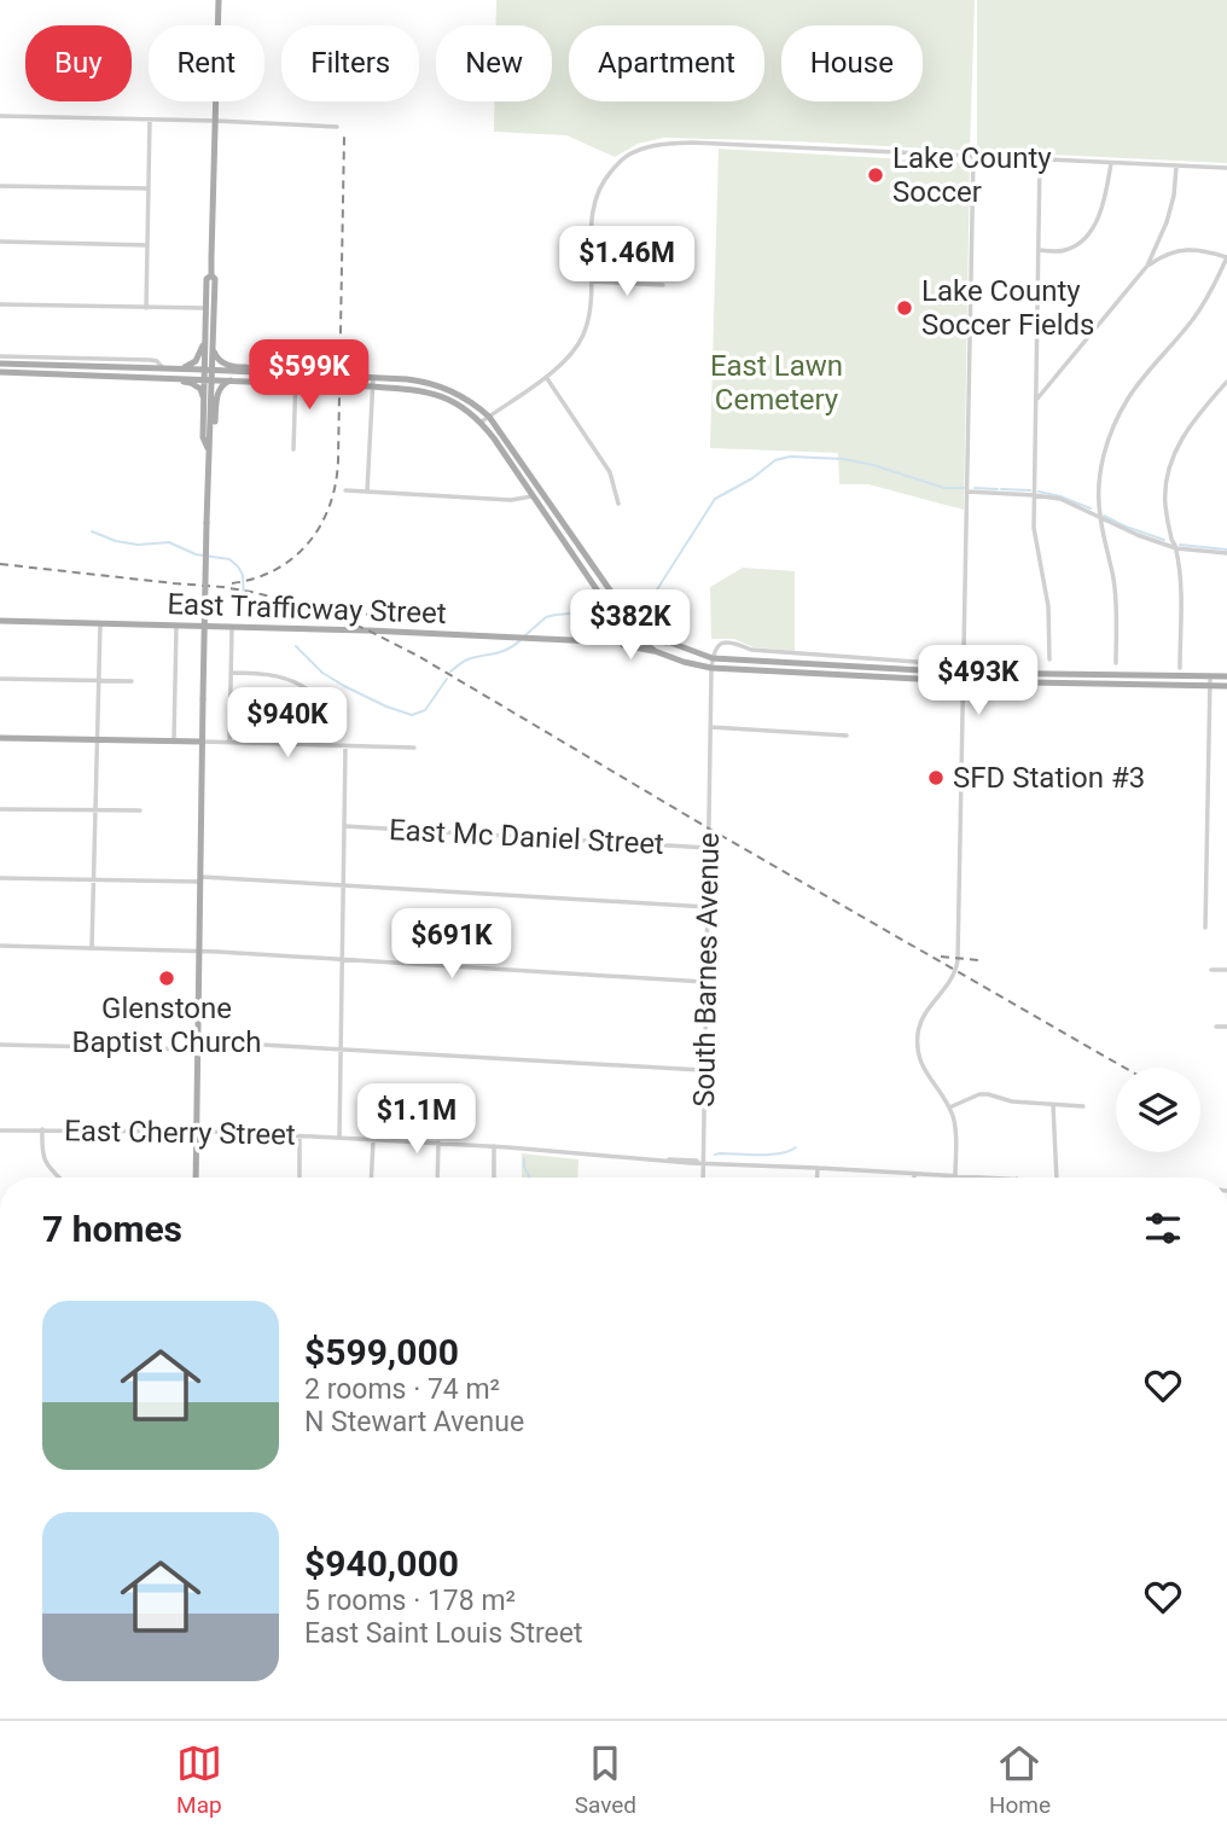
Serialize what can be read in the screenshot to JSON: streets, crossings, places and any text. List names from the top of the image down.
{
  "streets": {
    "main road": ["East Trafficway Street"],
    "street": ["East Mc Daniel Street", "South Barnes Avenue", "East Cherry Street"]
  },
  "crossings": [
    ["East Mc Daniel Street", "South Barnes Avenue"],
    ["South Barnes Avenue", "East Cherry Street"]
  ],
  "parks": ["East Lawn Cemetery"],
  "places": [
    "Lake County Soccer",
    "Lake County Soccer Fields",
    "SFD Station #3",
    "Glenstone Baptist Church"
  ],
  "page": {
    "chip": [
      "Buy",
      "Rent",
      "Filters",
      "New",
      "Apartment",
      "House"
    ],
    "price": [
      "$1.46M",
      "$599K",
      "$382K",
      "$493K",
      "$940K",
      "$691K",
      "$1.1M"
    ],
    "heading": "7 homes",
    "list": [
      {
        "name": "$599,000",
        "note": "2 rooms · 74 m² · N Stewart Avenue"
      },
      {
        "name": "$940,000",
        "note": "5 rooms · 178 m² · East Saint Louis Street"
      }
    ],
    "tabs": ["Map", "Saved", "Home"]
  }
}
